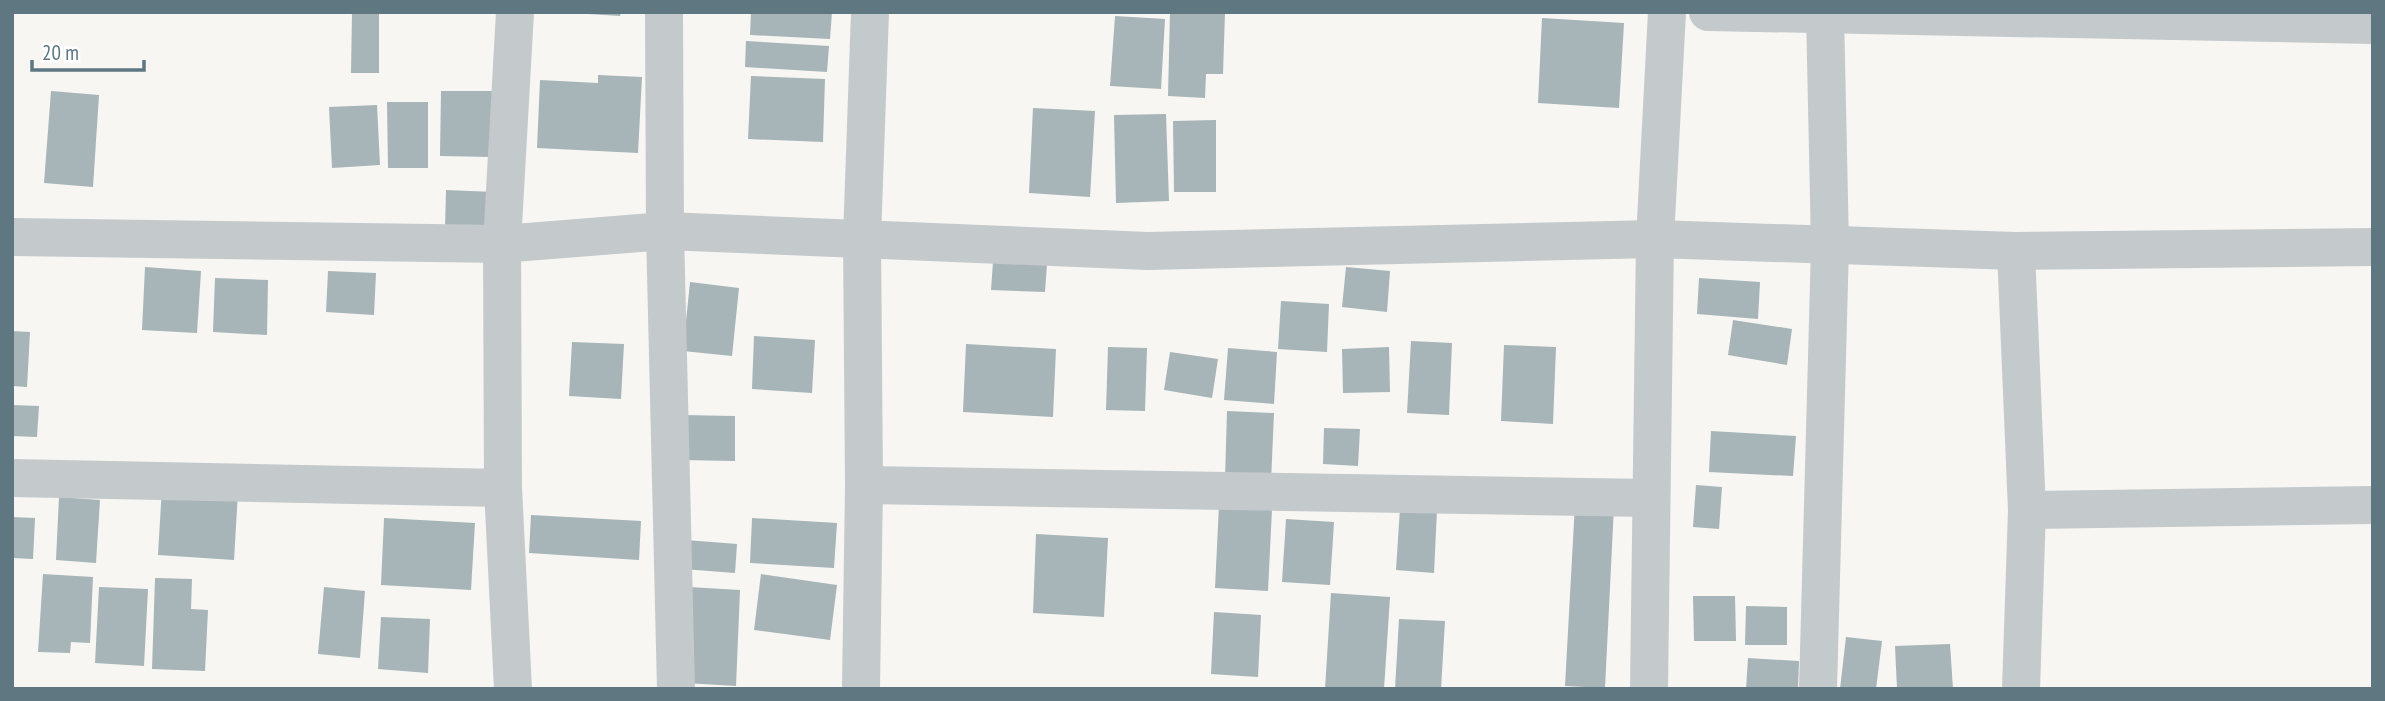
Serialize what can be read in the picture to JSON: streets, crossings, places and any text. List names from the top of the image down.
{
  "scale_bar": "20 m"
}
